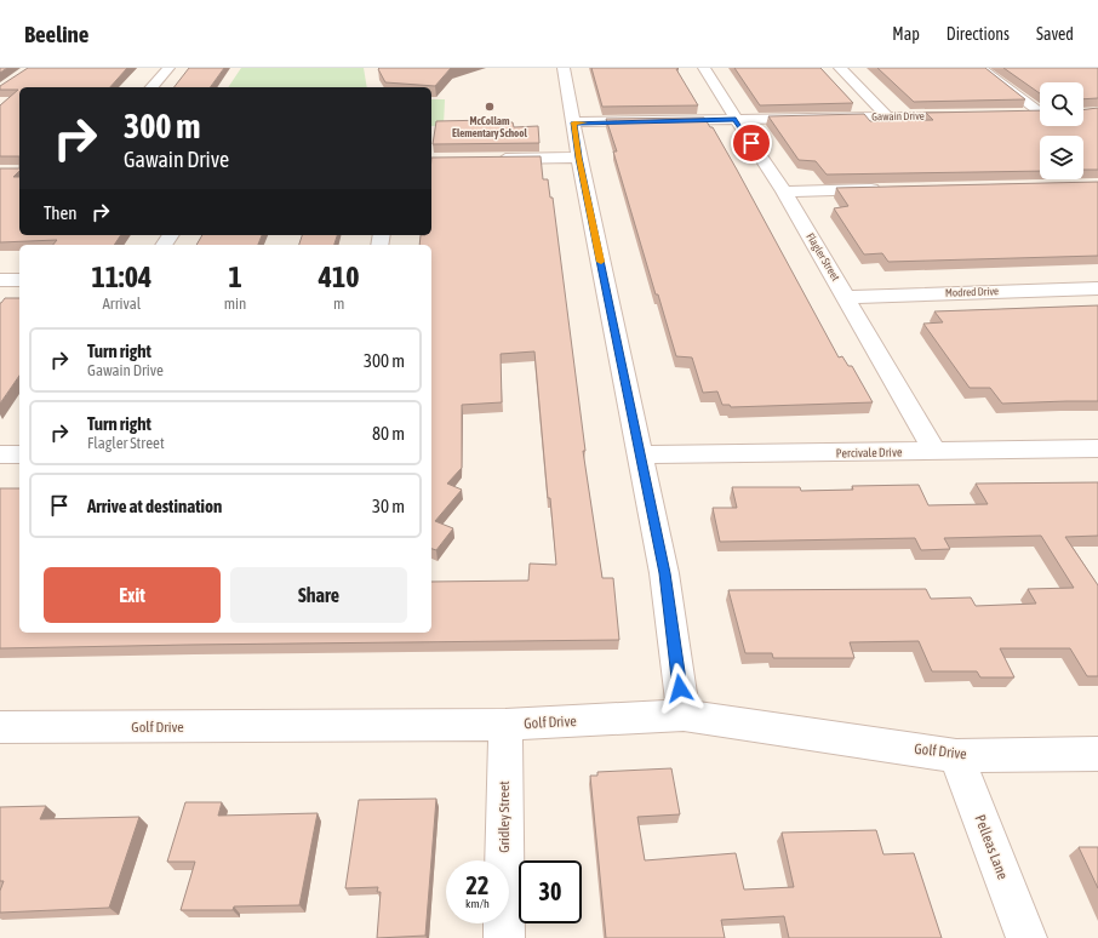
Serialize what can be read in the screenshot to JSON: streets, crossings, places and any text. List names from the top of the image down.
{
  "streets": {
    "street": [
      "Gawain Drive",
      "Flagler Street",
      "Modred Drive",
      "Percivale Drive",
      "Golf Drive",
      "Gridley Street",
      "Pelleas Lane"
    ]
  },
  "crossings": [
    ["Gawain Drive", "Flagler Street"],
    ["Flagler Street", "Modred Drive"],
    ["Flagler Street", "Percivale Drive"],
    ["Golf Drive", "Gridley Street"],
    ["Golf Drive", "Pelleas Lane"]
  ],
  "places": ["McCollam Elementary School"],
  "page": {
    "header": "Beeline",
    "nav": ["Map", "Directions", "Saved"],
    "turn": ["300 m", "Gawain Drive"],
    "then": "Then",
    "eta": [
      "11:04",
      "Arrival",
      "1",
      "min",
      "410",
      "m"
    ],
    "list": [
      {
        "name": "Turn right",
        "note": "Gawain Drive",
        "value": "300 m"
      },
      {
        "name": "Turn right",
        "note": "Flagler Street",
        "value": "80 m"
      },
      {
        "name": "Arrive at destination",
        "value": "30 m"
      }
    ],
    "buttons": ["Exit", "Share"],
    "speed": "22 km/h",
    "limit": "30"
  }
}
